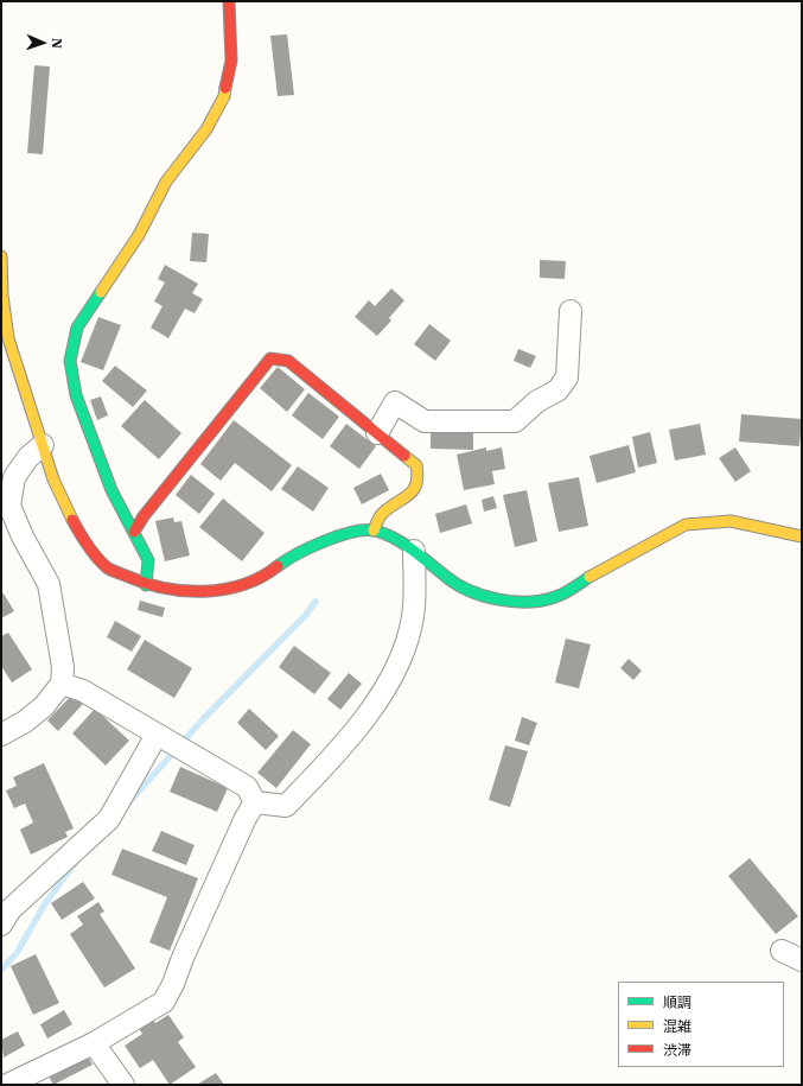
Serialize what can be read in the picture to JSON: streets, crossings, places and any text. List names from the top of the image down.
{
  "legend": ["順調", "混雑", "渋滞"],
  "north": "right"
}
